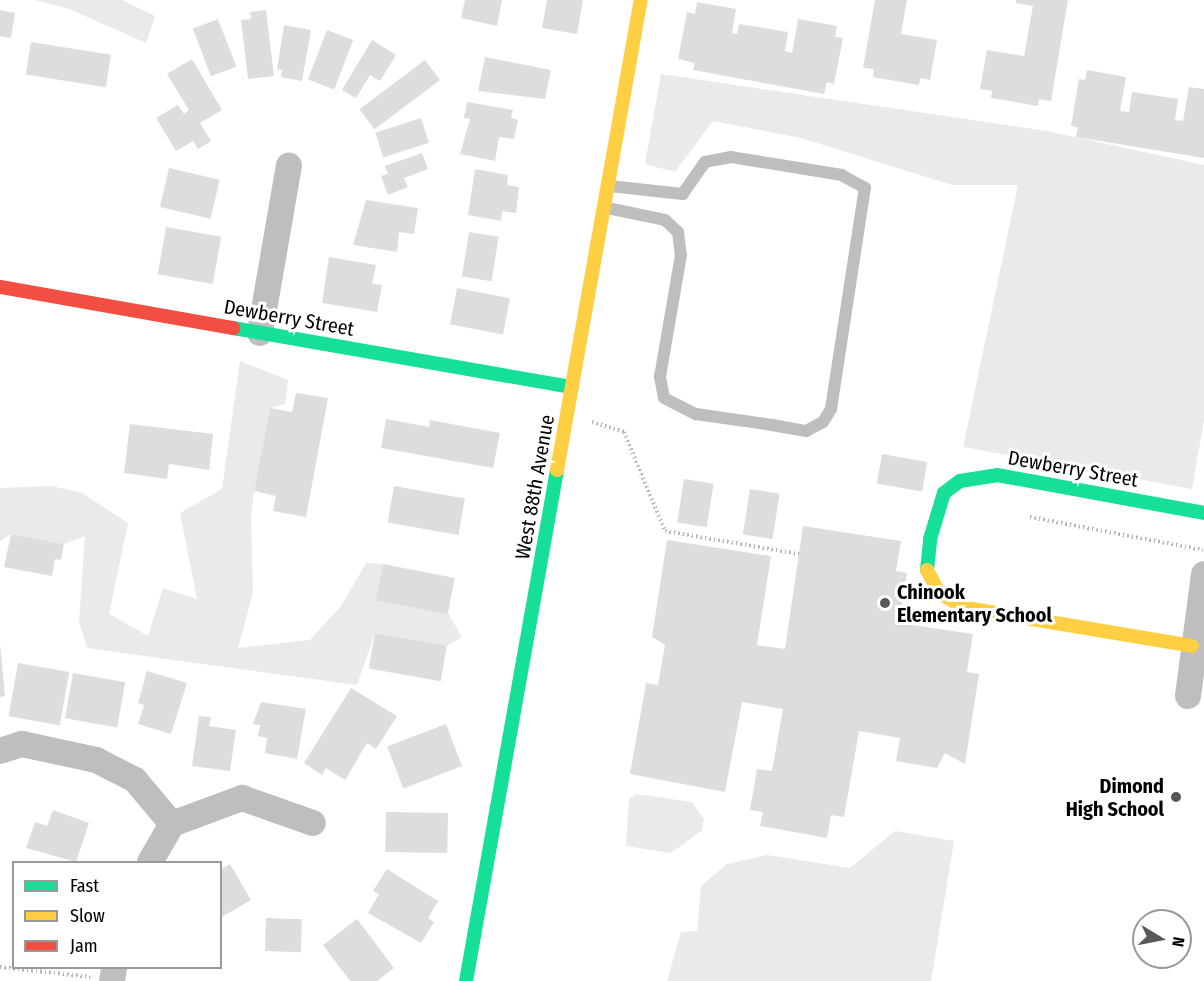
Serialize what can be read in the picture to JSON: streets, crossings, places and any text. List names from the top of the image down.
{
  "streets": {
    "street": ["Dewberry Street", "West 88th Avenue"]
  },
  "crossings": [
    ["Dewberry Street", "West 88th Avenue"]
  ],
  "places": ["Chinook Elementary School", "Dimond High School"],
  "legend": ["Fast", "Slow", "Jam"],
  "north": "right"
}
